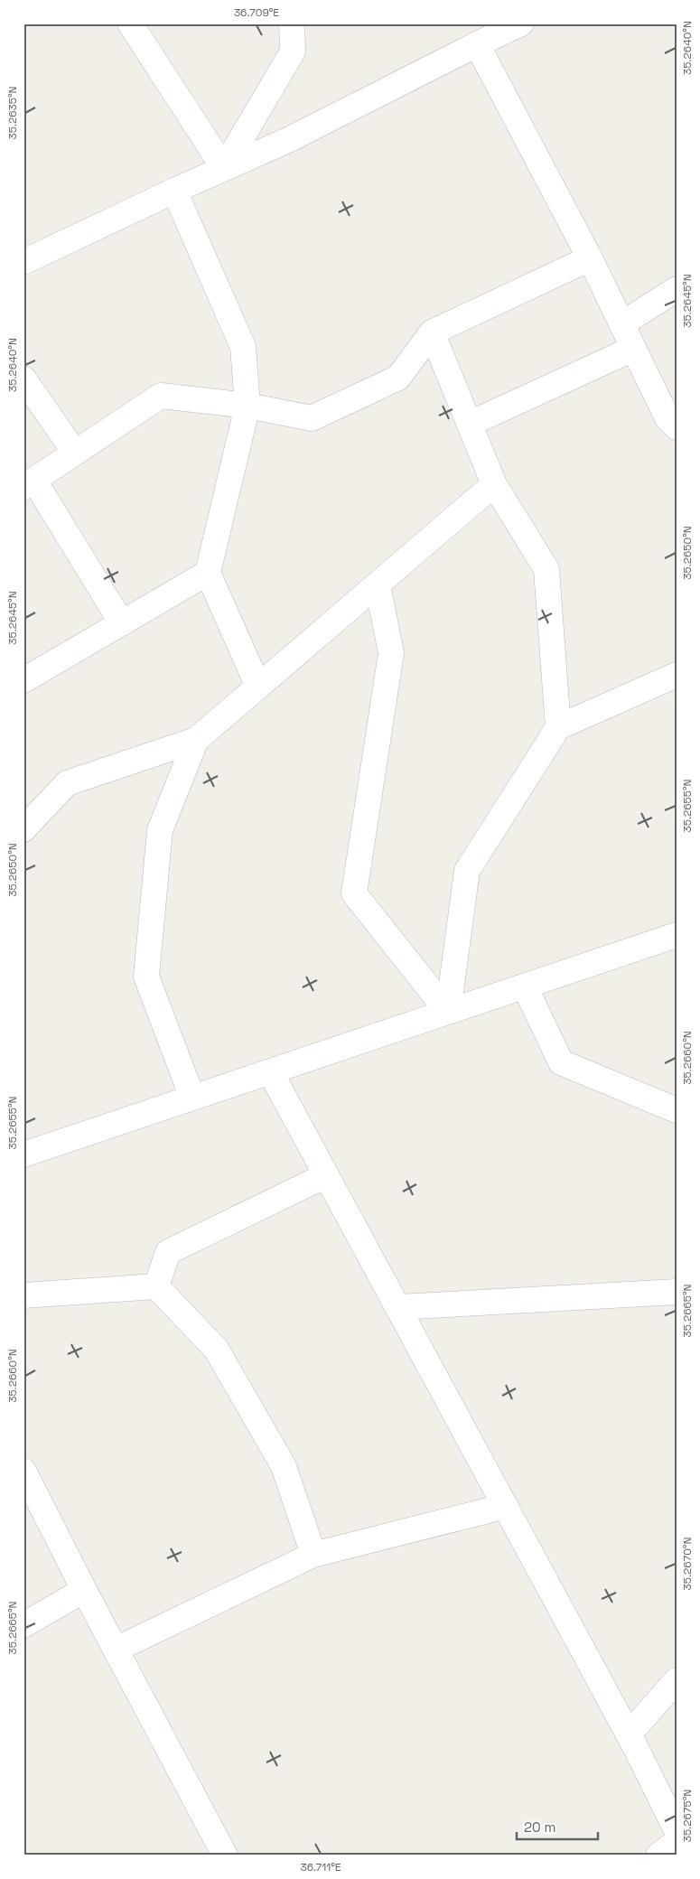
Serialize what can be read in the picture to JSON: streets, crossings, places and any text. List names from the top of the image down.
{
  "scale_bar": "20 m",
  "coordinates": [
    "36.709°E",
    "35.2640°N",
    "35.2635°N",
    "35.2645°N",
    "35.2650°N",
    "35.2655°N",
    "35.2660°N",
    "35.2665°N",
    "35.2670°N",
    "35.2675°N",
    "36.711°E"
  ]
}
